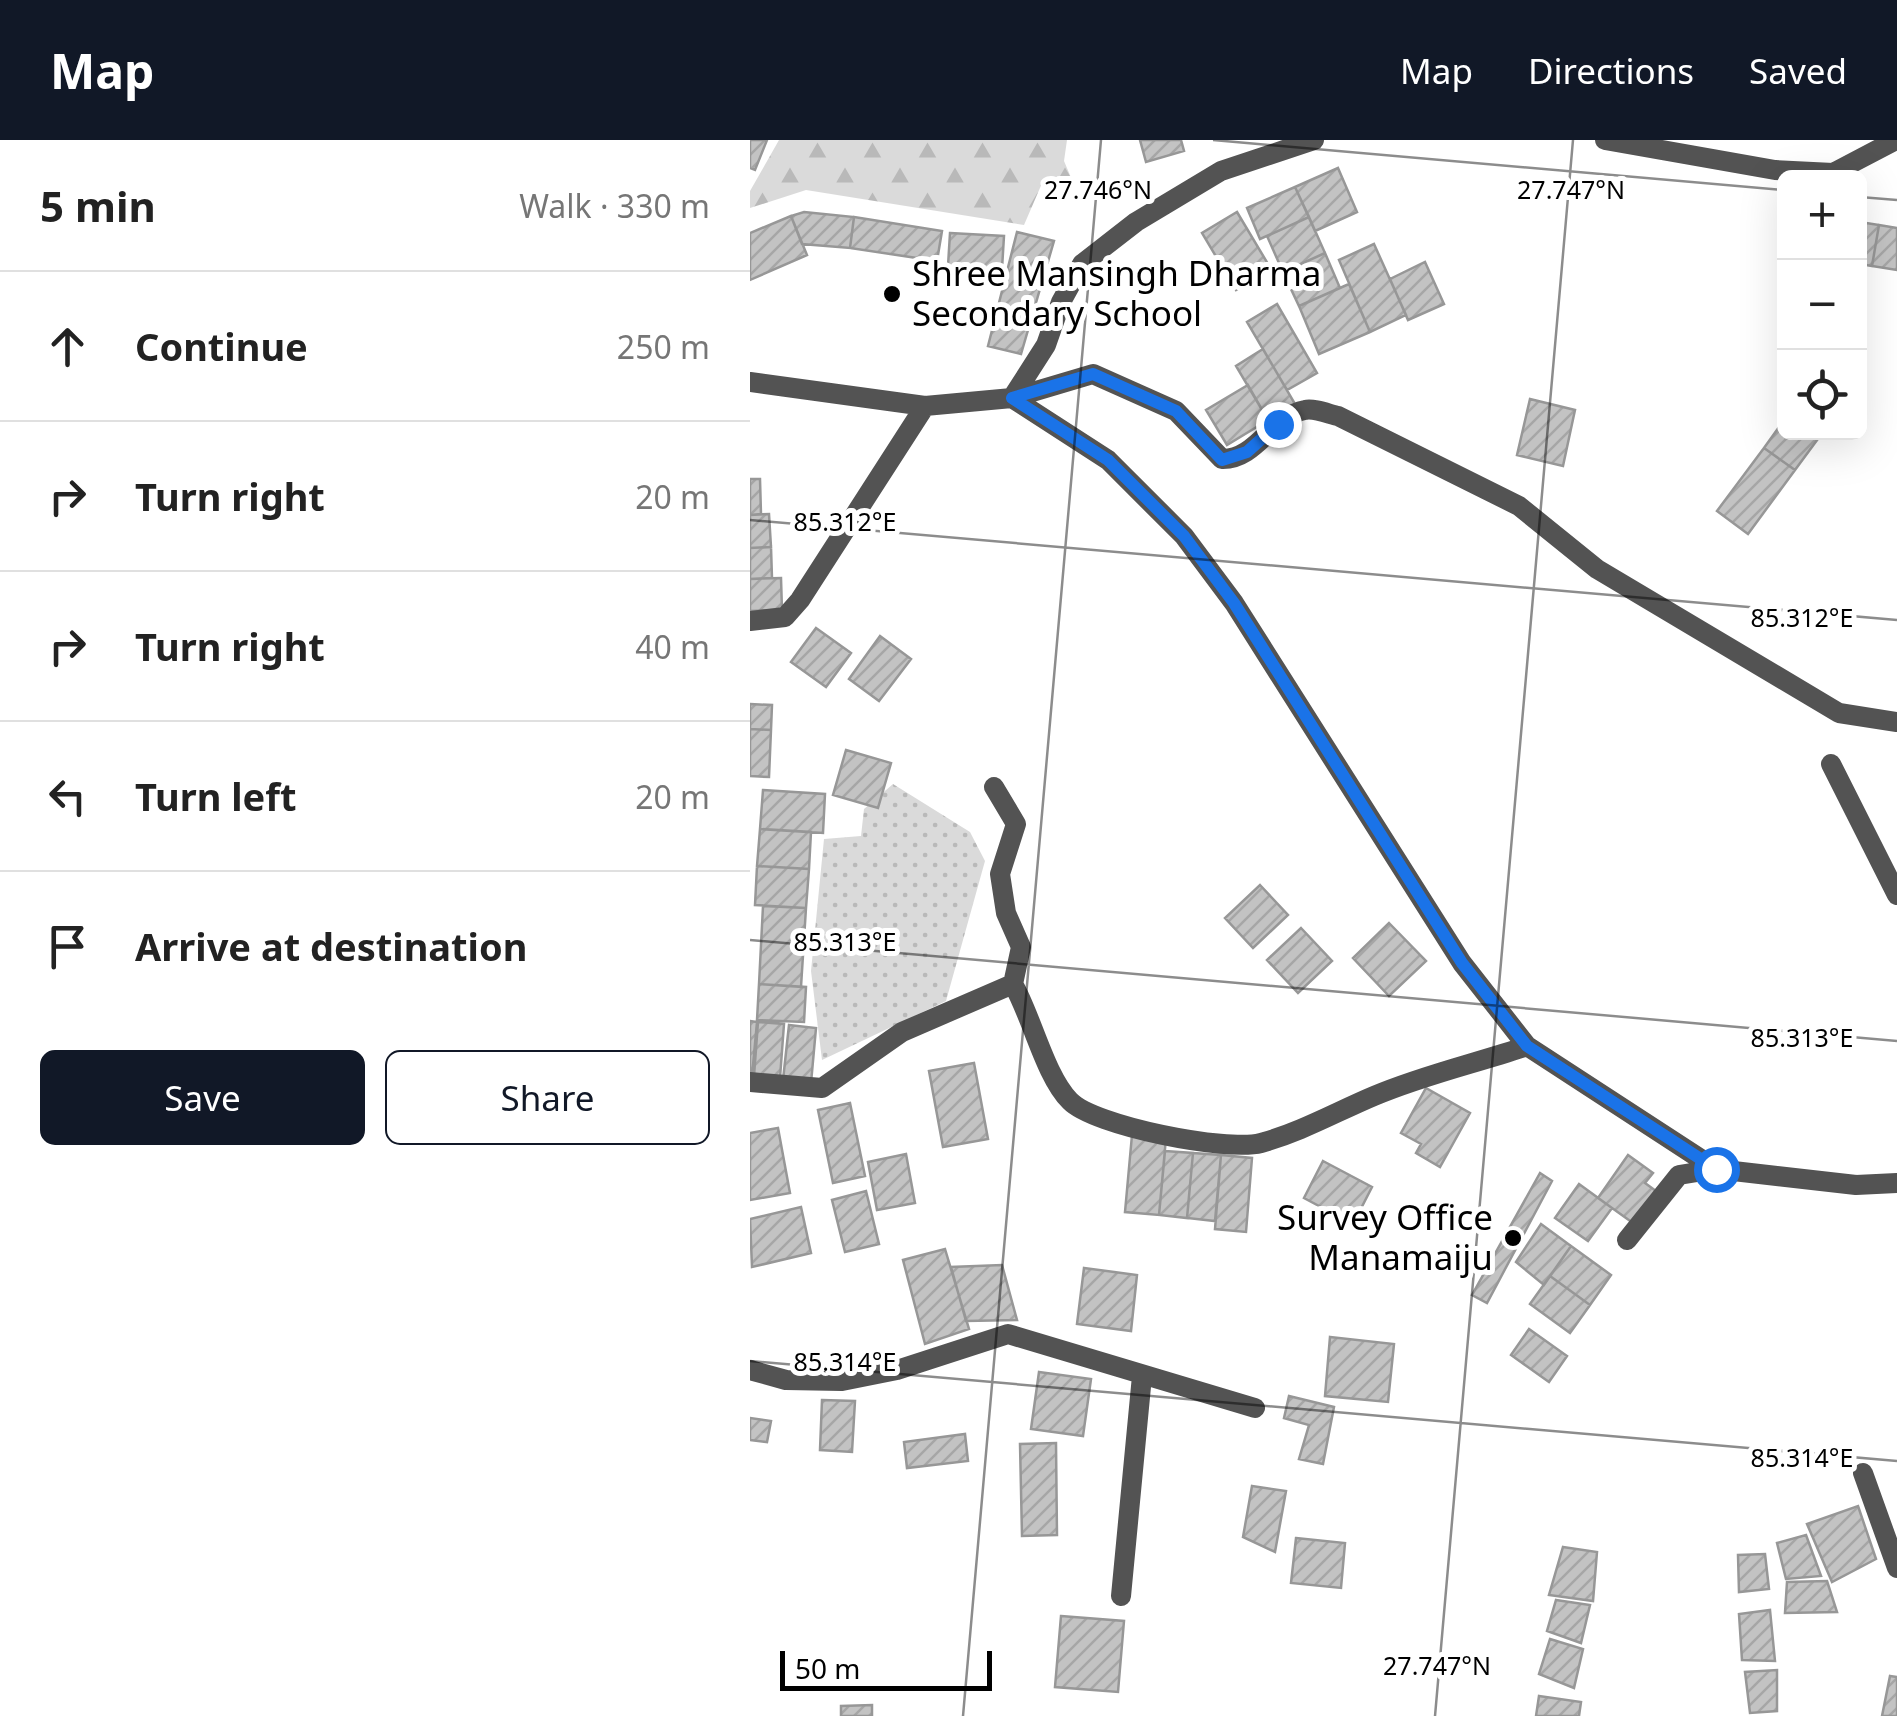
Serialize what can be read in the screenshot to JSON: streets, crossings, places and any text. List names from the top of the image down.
{
  "places": ["Shree Mansingh Dharma Secondary School", "Survey Office Manamaiju"],
  "scale_bar": "50 m",
  "page": {
    "header": "Map",
    "nav": ["Map", "Directions", "Saved"],
    "heading": ["5 min", "Walk · 330 m"],
    "map_buttons": ["+", "−"],
    "list": [
      ["Continue", "250 m"],
      ["Turn right", "20 m"],
      ["Turn right", "40 m"],
      ["Turn left", "20 m"],
      "Arrive at destination"
    ],
    "buttons": ["Save", "Share"],
    "scale": "50 m"
  },
  "coordinates": [
    "27.746°N",
    "27.747°N",
    "85.312°E",
    "85.313°E",
    "85.314°E"
  ]
}
